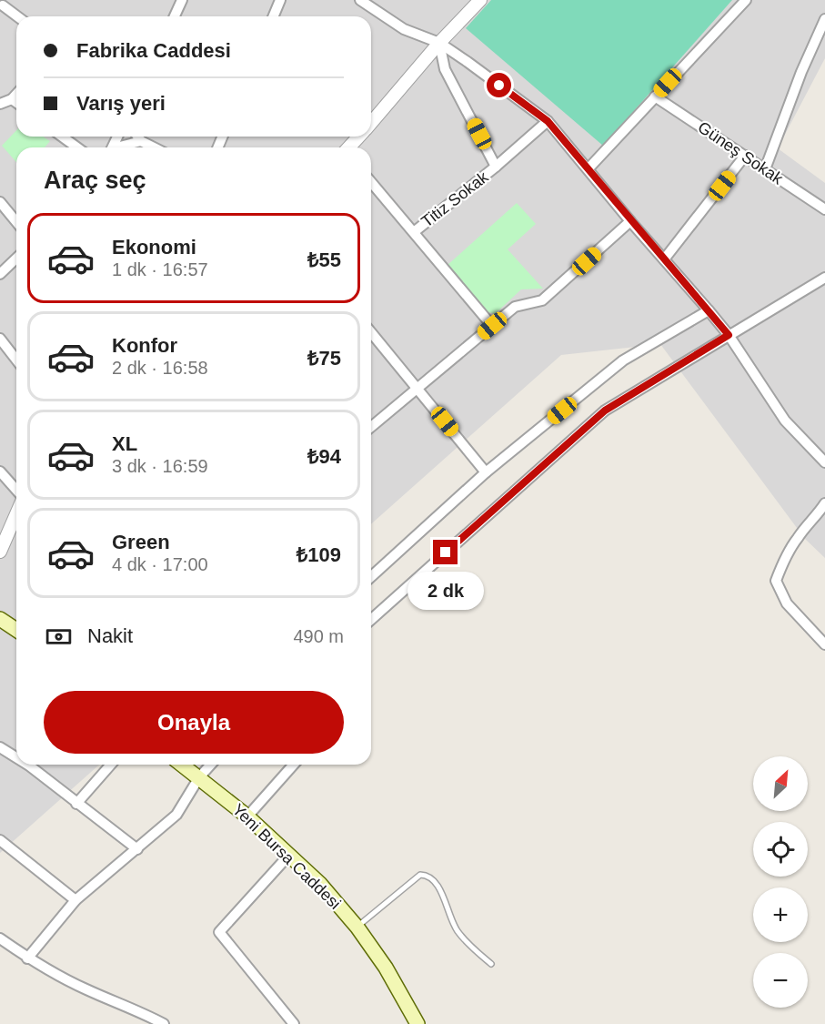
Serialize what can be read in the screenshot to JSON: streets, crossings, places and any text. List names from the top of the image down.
{
  "streets": {
    "main road": ["Yeni Bursa Caddesi"],
    "street": ["Güneş Sokak", "Titiz Sokak"]
  },
  "north": "top right",
  "page": {
    "banner": ["Fabrika Caddesi", "Varış yeri"],
    "heading": "Araç seç",
    "list": [
      {
        "name": "Ekonomi",
        "note": "1 dk · 16:57",
        "value": "₺55"
      },
      {
        "name": "Konfor",
        "note": "2 dk · 16:58",
        "value": "₺75"
      },
      {
        "name": "XL",
        "note": "3 dk · 16:59",
        "value": "₺94"
      },
      {
        "name": "Green",
        "note": "4 dk · 17:00",
        "value": "₺109"
      }
    ],
    "bubble": "2 dk",
    "pay": ["Nakit", "490 m"],
    "buttons": "Onayla",
    "map_buttons": ["+", "−"]
  }
}
